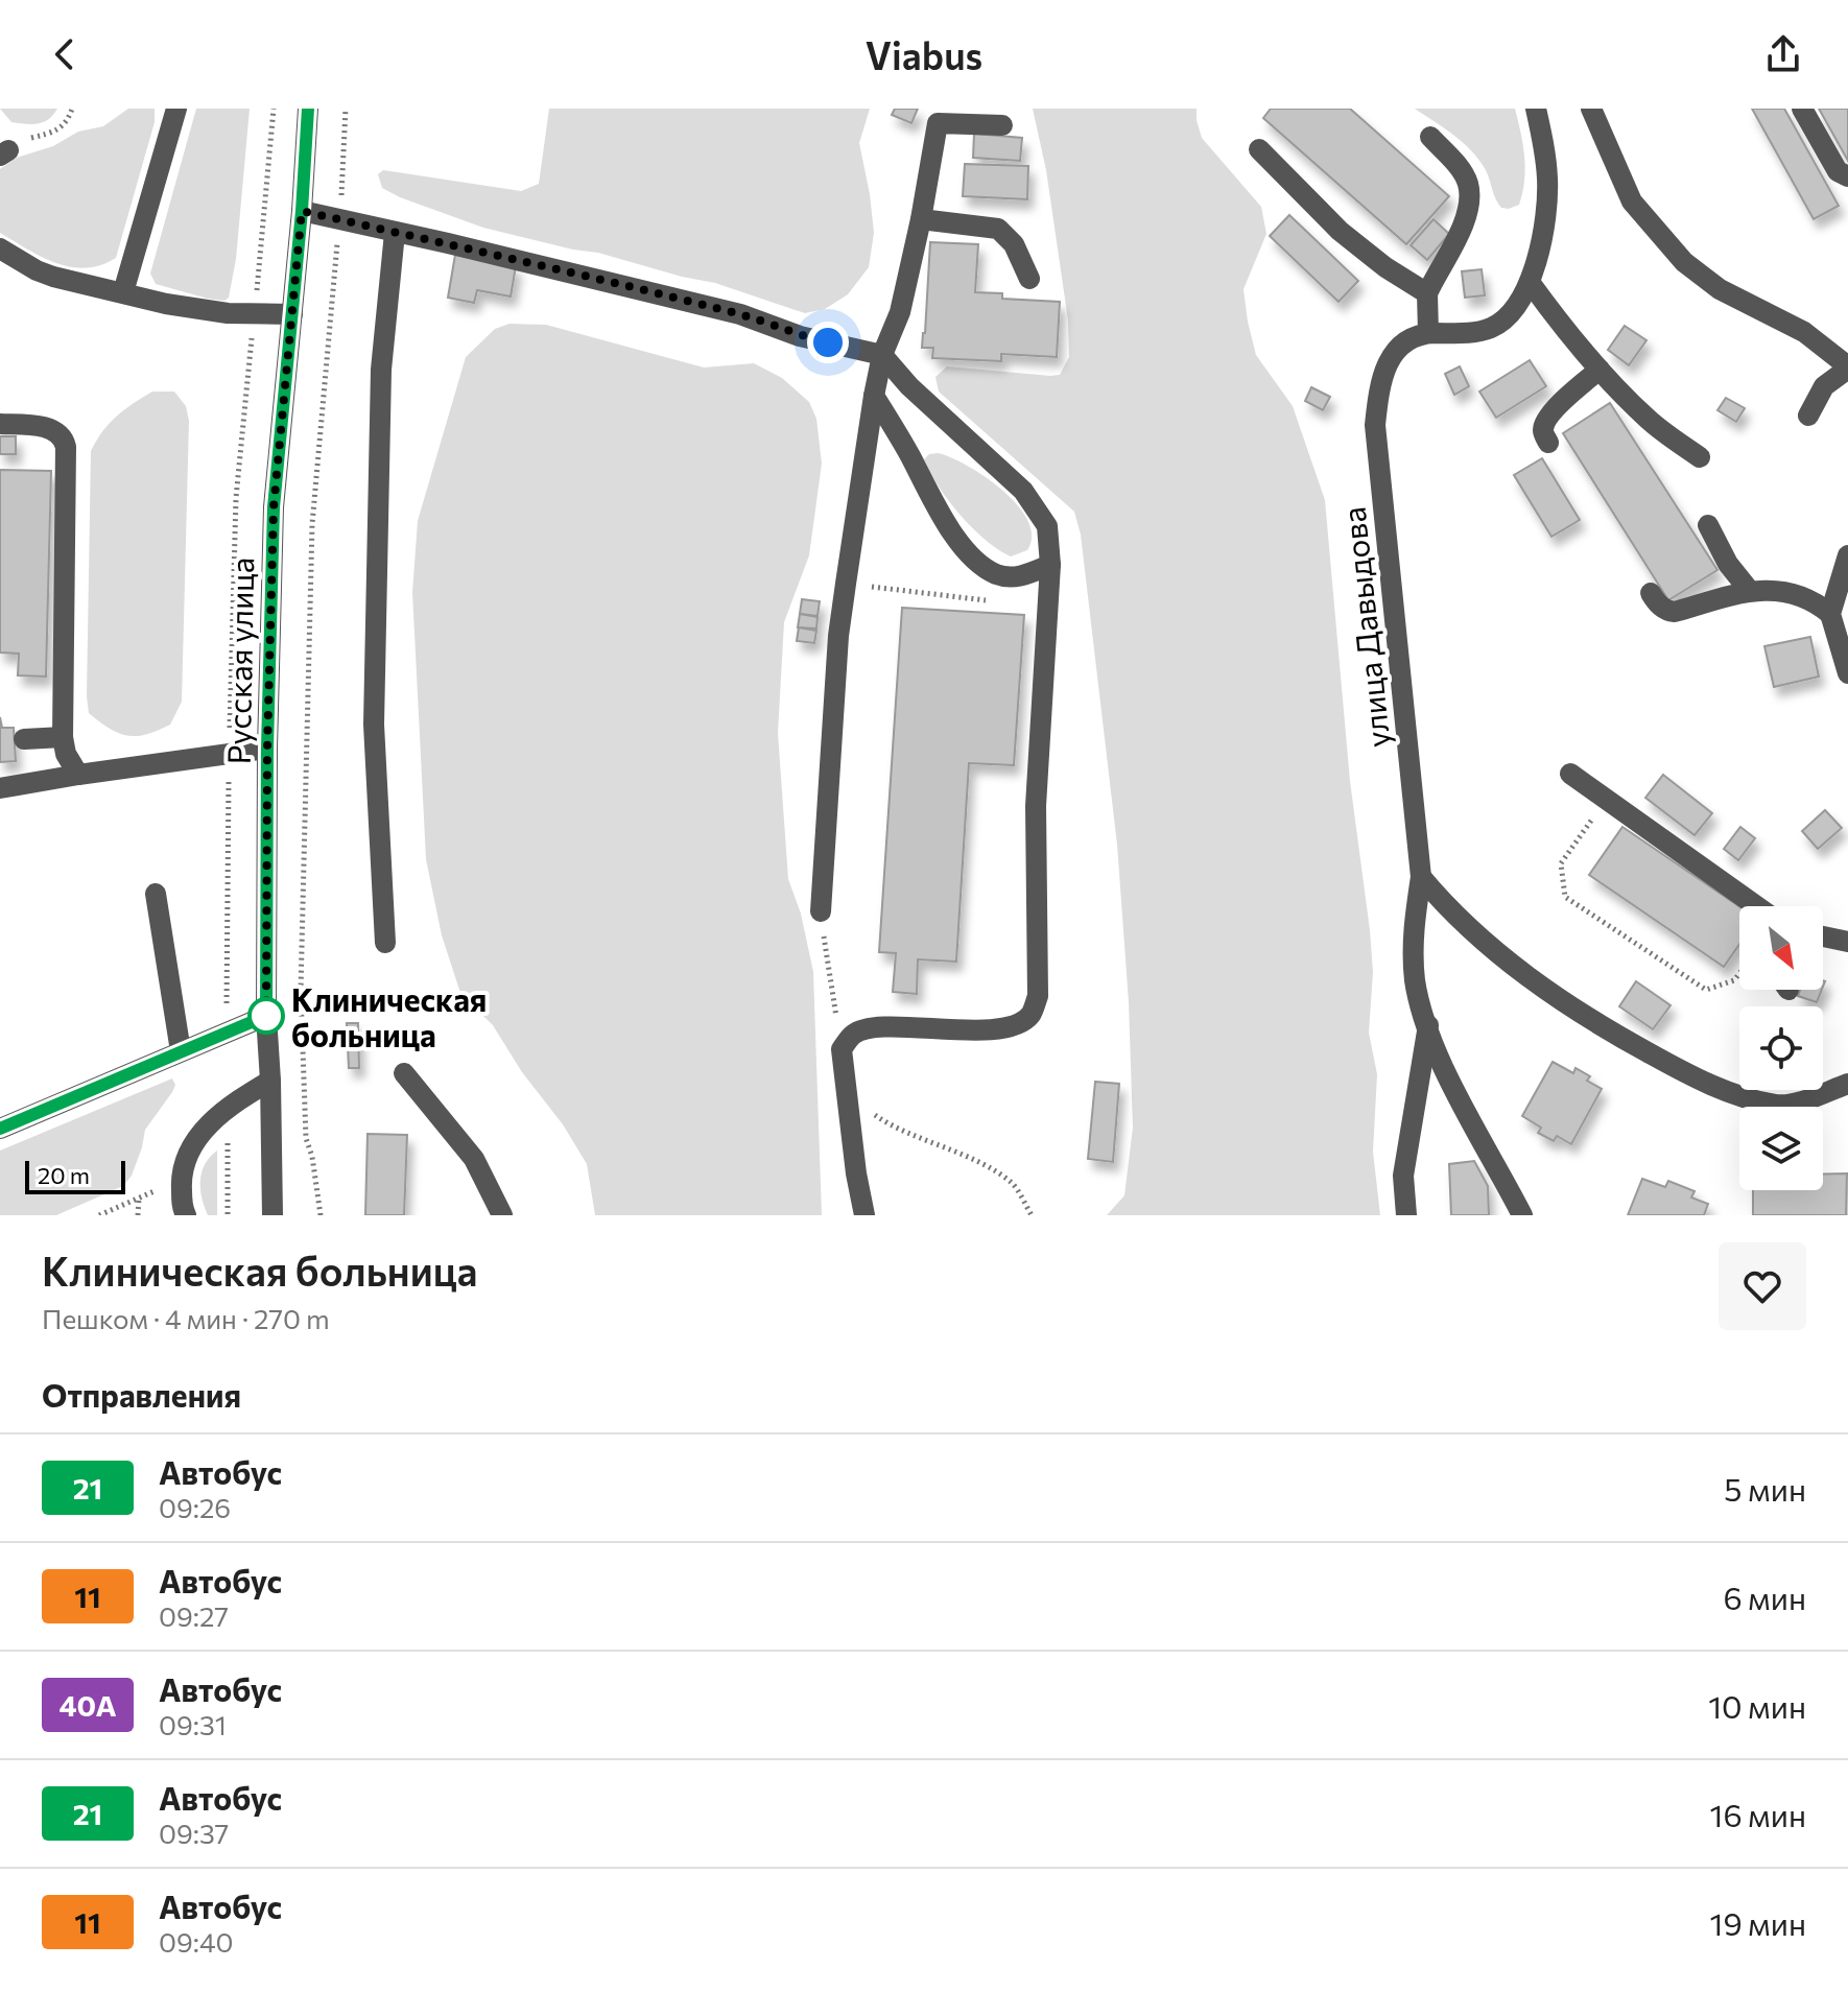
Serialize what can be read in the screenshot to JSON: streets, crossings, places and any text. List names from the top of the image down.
{
  "streets": {
    "street": ["улица Давыдова", "Русская улица"]
  },
  "places": ["Клиническая больница"],
  "lines": ["bus line 21"],
  "scale_bar": "20 m",
  "north": "bottom right",
  "page": {
    "header": "Viabus",
    "scale": "20 m",
    "heading": [
      ["Клиническая больница", "Пешком · 4 мин · 270 m"],
      "Отправления"
    ],
    "list": [
      {
        "mark": "21",
        "name": "Автобус",
        "note": "09:26",
        "value": "5 мин"
      },
      {
        "mark": "11",
        "name": "Автобус",
        "note": "09:27",
        "value": "6 мин"
      },
      {
        "mark": "40А",
        "name": "Автобус",
        "note": "09:31",
        "value": "10 мин"
      },
      {
        "mark": "21",
        "name": "Автобус",
        "note": "09:37",
        "value": "16 мин"
      },
      {
        "mark": "11",
        "name": "Автобус",
        "note": "09:40",
        "value": "19 мин"
      }
    ]
  }
}
